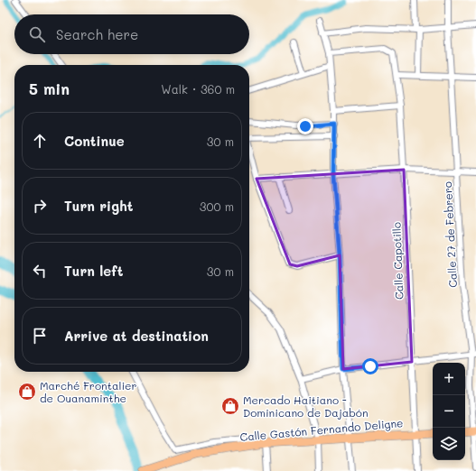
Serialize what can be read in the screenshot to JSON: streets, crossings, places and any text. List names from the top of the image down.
{
  "streets": {
    "main road": ["Calle Gastón Fernando Deligne"],
    "street": ["Calle 27 de Febrero", "Calle Capotillo"]
  },
  "crossings": [
    ["Calle Capotillo", "Calle Gastón Fernando Deligne"]
  ],
  "places": {
    "shop": ["Marché Frontalier de Ouanaminthe", "Mercado Haitiano - Dominicano de Dajabón"]
  },
  "page": {
    "search": "Search here",
    "heading": ["5 min", "Walk · 360 m"],
    "list": [
      ["Continue", "30 m"],
      ["Turn right", "300 m"],
      ["Turn left", "30 m"],
      "Arrive at destination"
    ],
    "map_buttons": ["+", "−"]
  }
}
